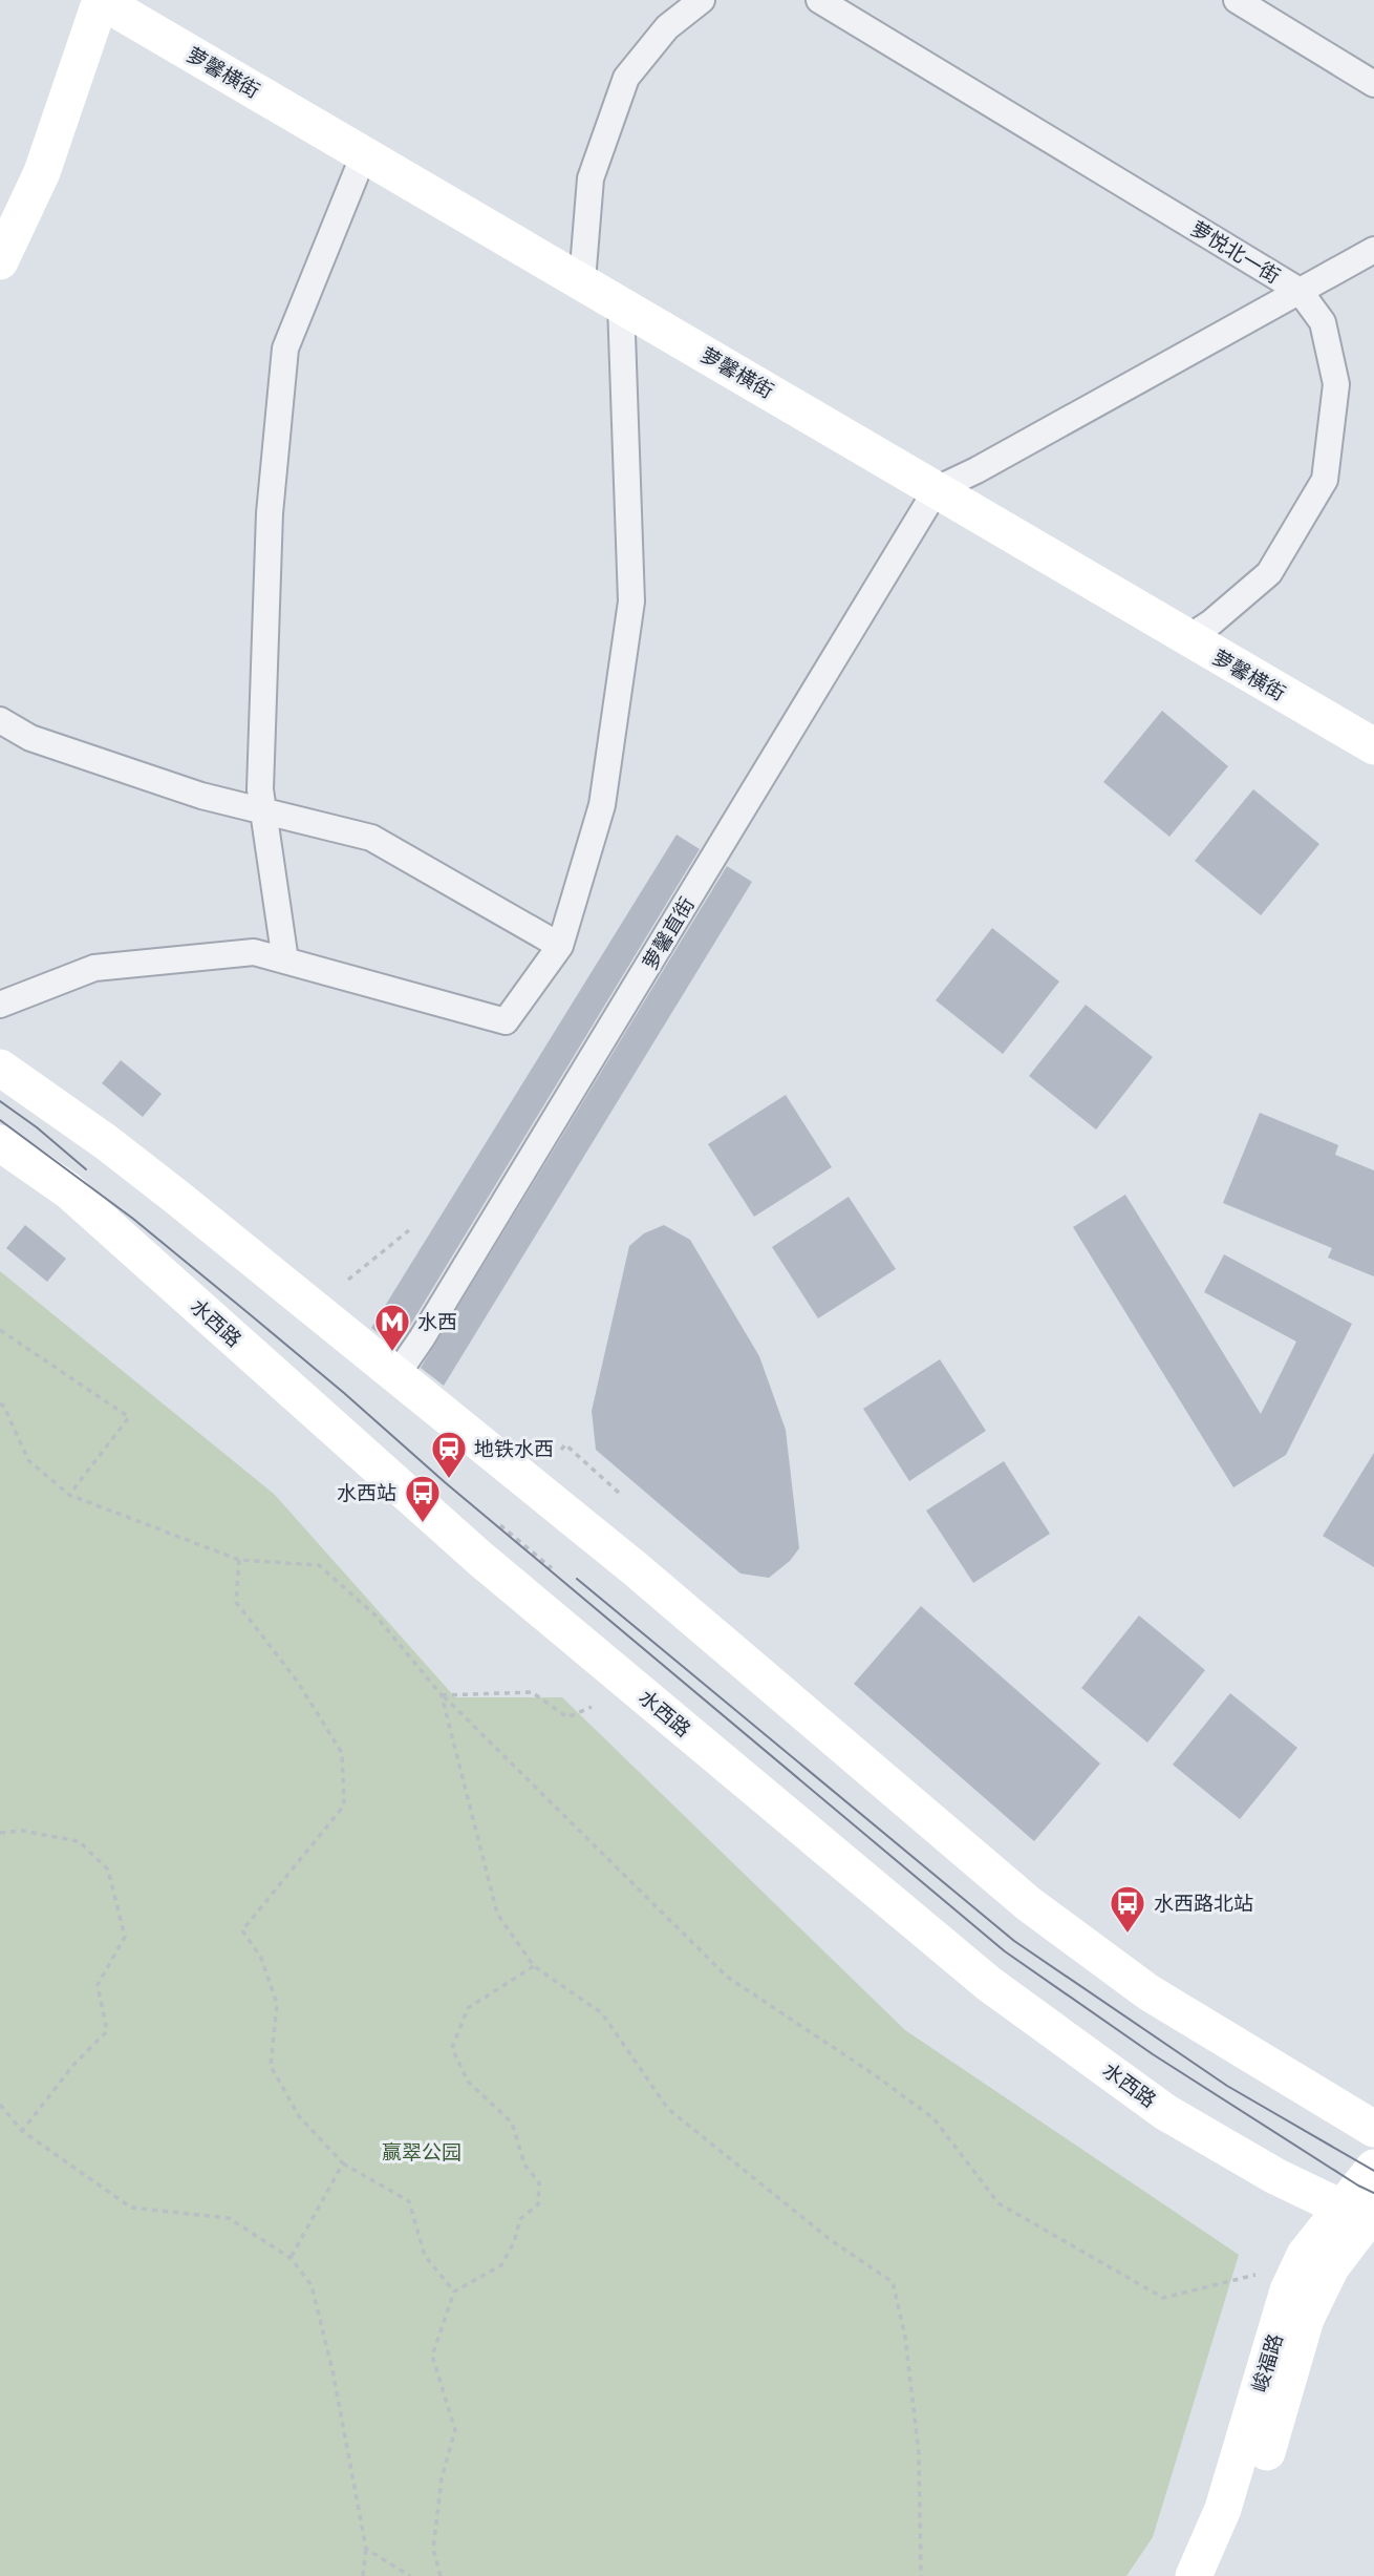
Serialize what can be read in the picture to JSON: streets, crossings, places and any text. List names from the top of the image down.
{
  "streets": {
    "main road": ["萝馨横街", "水西路", "峻福路"],
    "street": ["萝悦北一街", "萝馨直街"]
  },
  "crossings": [
    ["萝馨横街", "萝悦北一街"],
    ["萝馨横街", "萝馨直街"],
    ["水西路", "峻福路"]
  ],
  "parks": ["赢翠公园"],
  "places": {
    "metro station": ["水西"],
    "station": ["地铁水西"],
    "bus stop": ["水西站", "水西路北站"]
  }
}
